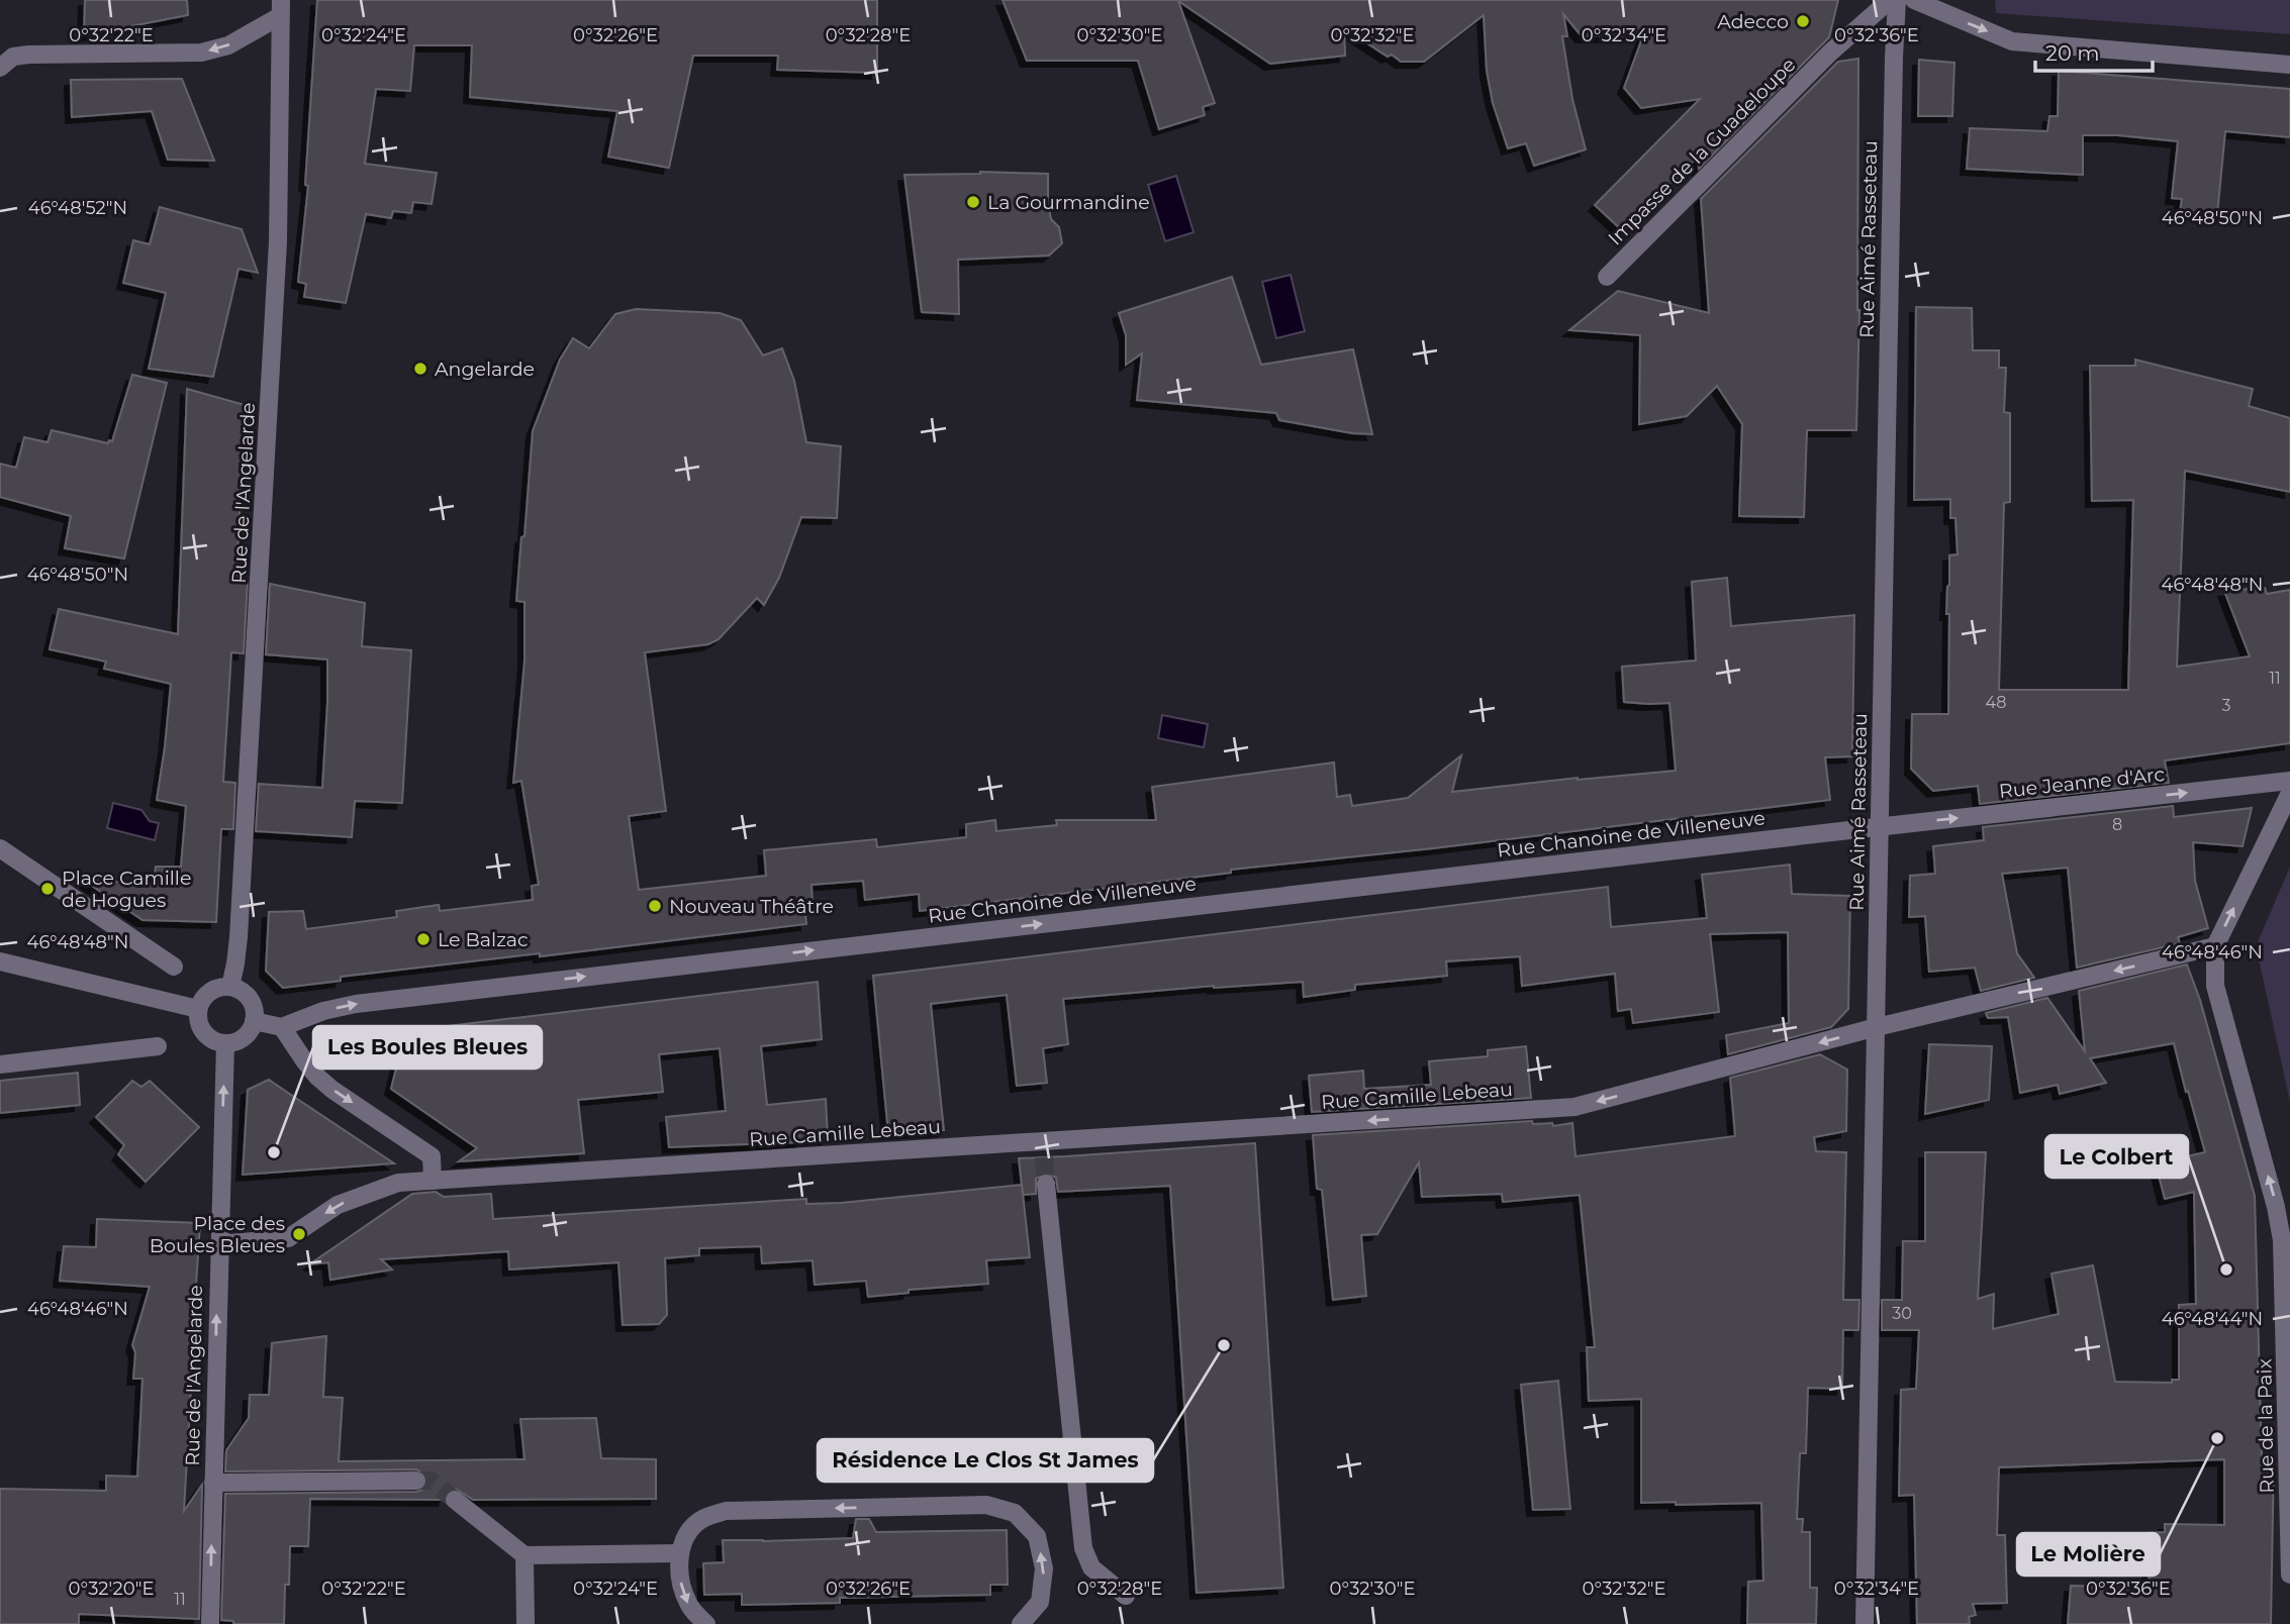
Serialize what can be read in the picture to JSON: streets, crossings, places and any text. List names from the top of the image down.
{
  "streets": {
    "street": [
      "Impasse de la Guadeloupe",
      "Rue Aimé Rasseteau",
      "Rue de l'Angelarde",
      "Rue Jeanne d'Arc",
      "Rue Chanoine de Villeneuve",
      "Rue Camille Lebeau",
      "Rue de la Paix"
    ]
  },
  "crossings": [
    ["Rue Aimé Rasseteau", "Rue Jeanne d'Arc"],
    ["Rue Aimé Rasseteau", "Rue Chanoine de Villeneuve"],
    ["Rue Aimé Rasseteau", "Rue Camille Lebeau"],
    ["Rue de l'Angelarde", "Rue Camille Lebeau"],
    ["Rue Jeanne d'Arc", "Rue Chanoine de Villeneuve"],
    ["Rue Camille Lebeau", "Rue de la Paix"]
  ],
  "one_way": [
    "Rue de l'Angelarde",
    "Rue Jeanne d'Arc",
    "Rue Chanoine de Villeneuve",
    "Rue Camille Lebeau",
    "Rue de la Paix"
  ],
  "places": [
    "Adecco",
    "La Gourmandine",
    "Angelarde",
    "Place Camille de Hogues",
    "Nouveau Théâtre",
    "Le Balzac",
    "Les Boules Bleues",
    "Place des Boules Bleues",
    "Le Colbert",
    "Résidence Le Clos St James",
    "Le Molière"
  ],
  "house_numbers": [
    "11",
    "48",
    "3",
    "8",
    "30",
    "11"
  ],
  "scale_bar": "20 m",
  "coordinates": [
    "0°32'22\"E",
    "0°32'24\"E",
    "0°32'26\"E",
    "0°32'28\"E",
    "0°32'30\"E",
    "0°32'32\"E",
    "0°32'34\"E",
    "0°32'36\"E",
    "46°48'52\"N",
    "46°48'50\"N",
    "46°48'48\"N",
    "46°48'46\"N",
    "46°48'44\"N",
    "0°32'20\"E"
  ]
}
